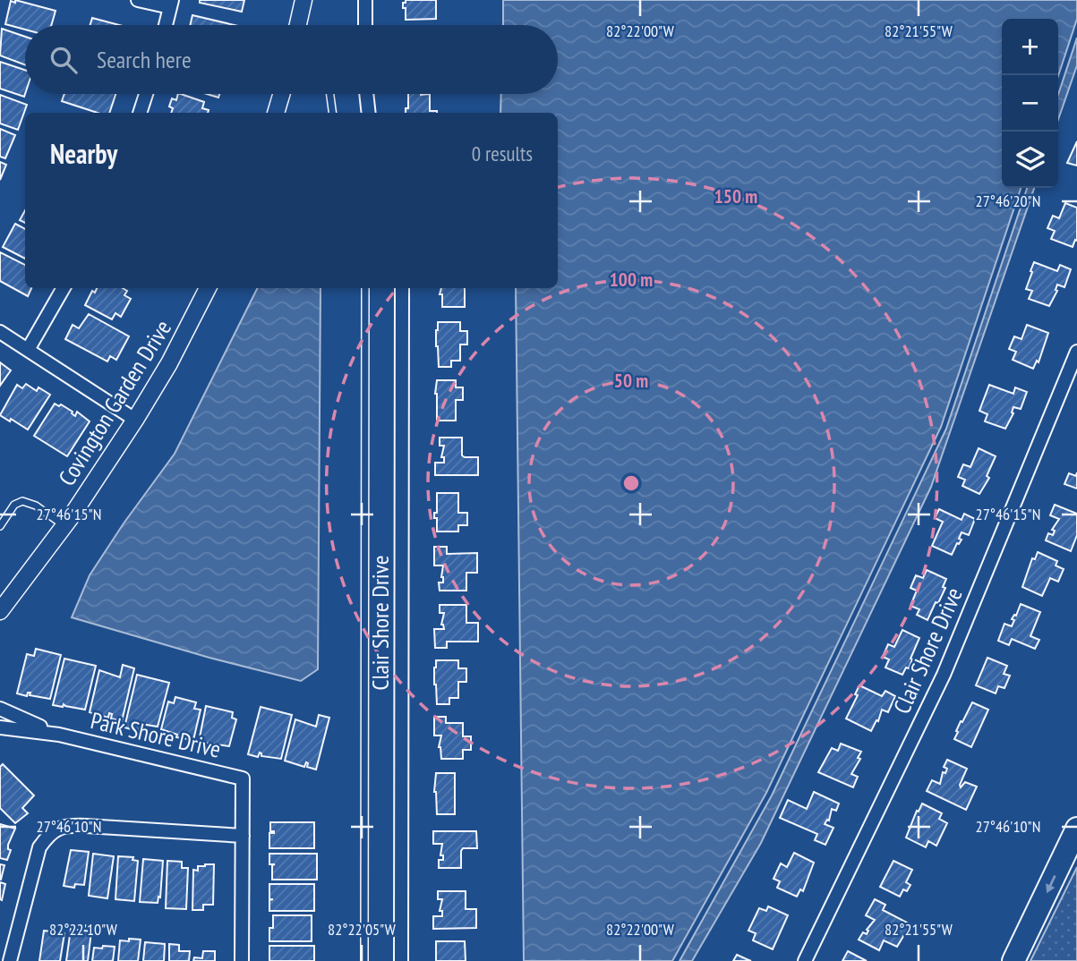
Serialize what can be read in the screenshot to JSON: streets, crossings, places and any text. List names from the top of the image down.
{
  "streets": {
    "street": ["Covington Garden Drive", "Clair Shore Drive", "Park Shore Drive"]
  },
  "page": {
    "map_buttons": ["+", "−"],
    "search": "Search here",
    "heading": ["Nearby", "0 results"]
  },
  "coordinates": [
    "82°22'00\"W",
    "82°21'55\"W",
    "27°46'20\"N",
    "27°46'15\"N",
    "27°46'10\"N",
    "82°22'10\"W",
    "82°22'05\"W"
  ],
  "rings": ["150 m", "100 m", "50 m"]
}
